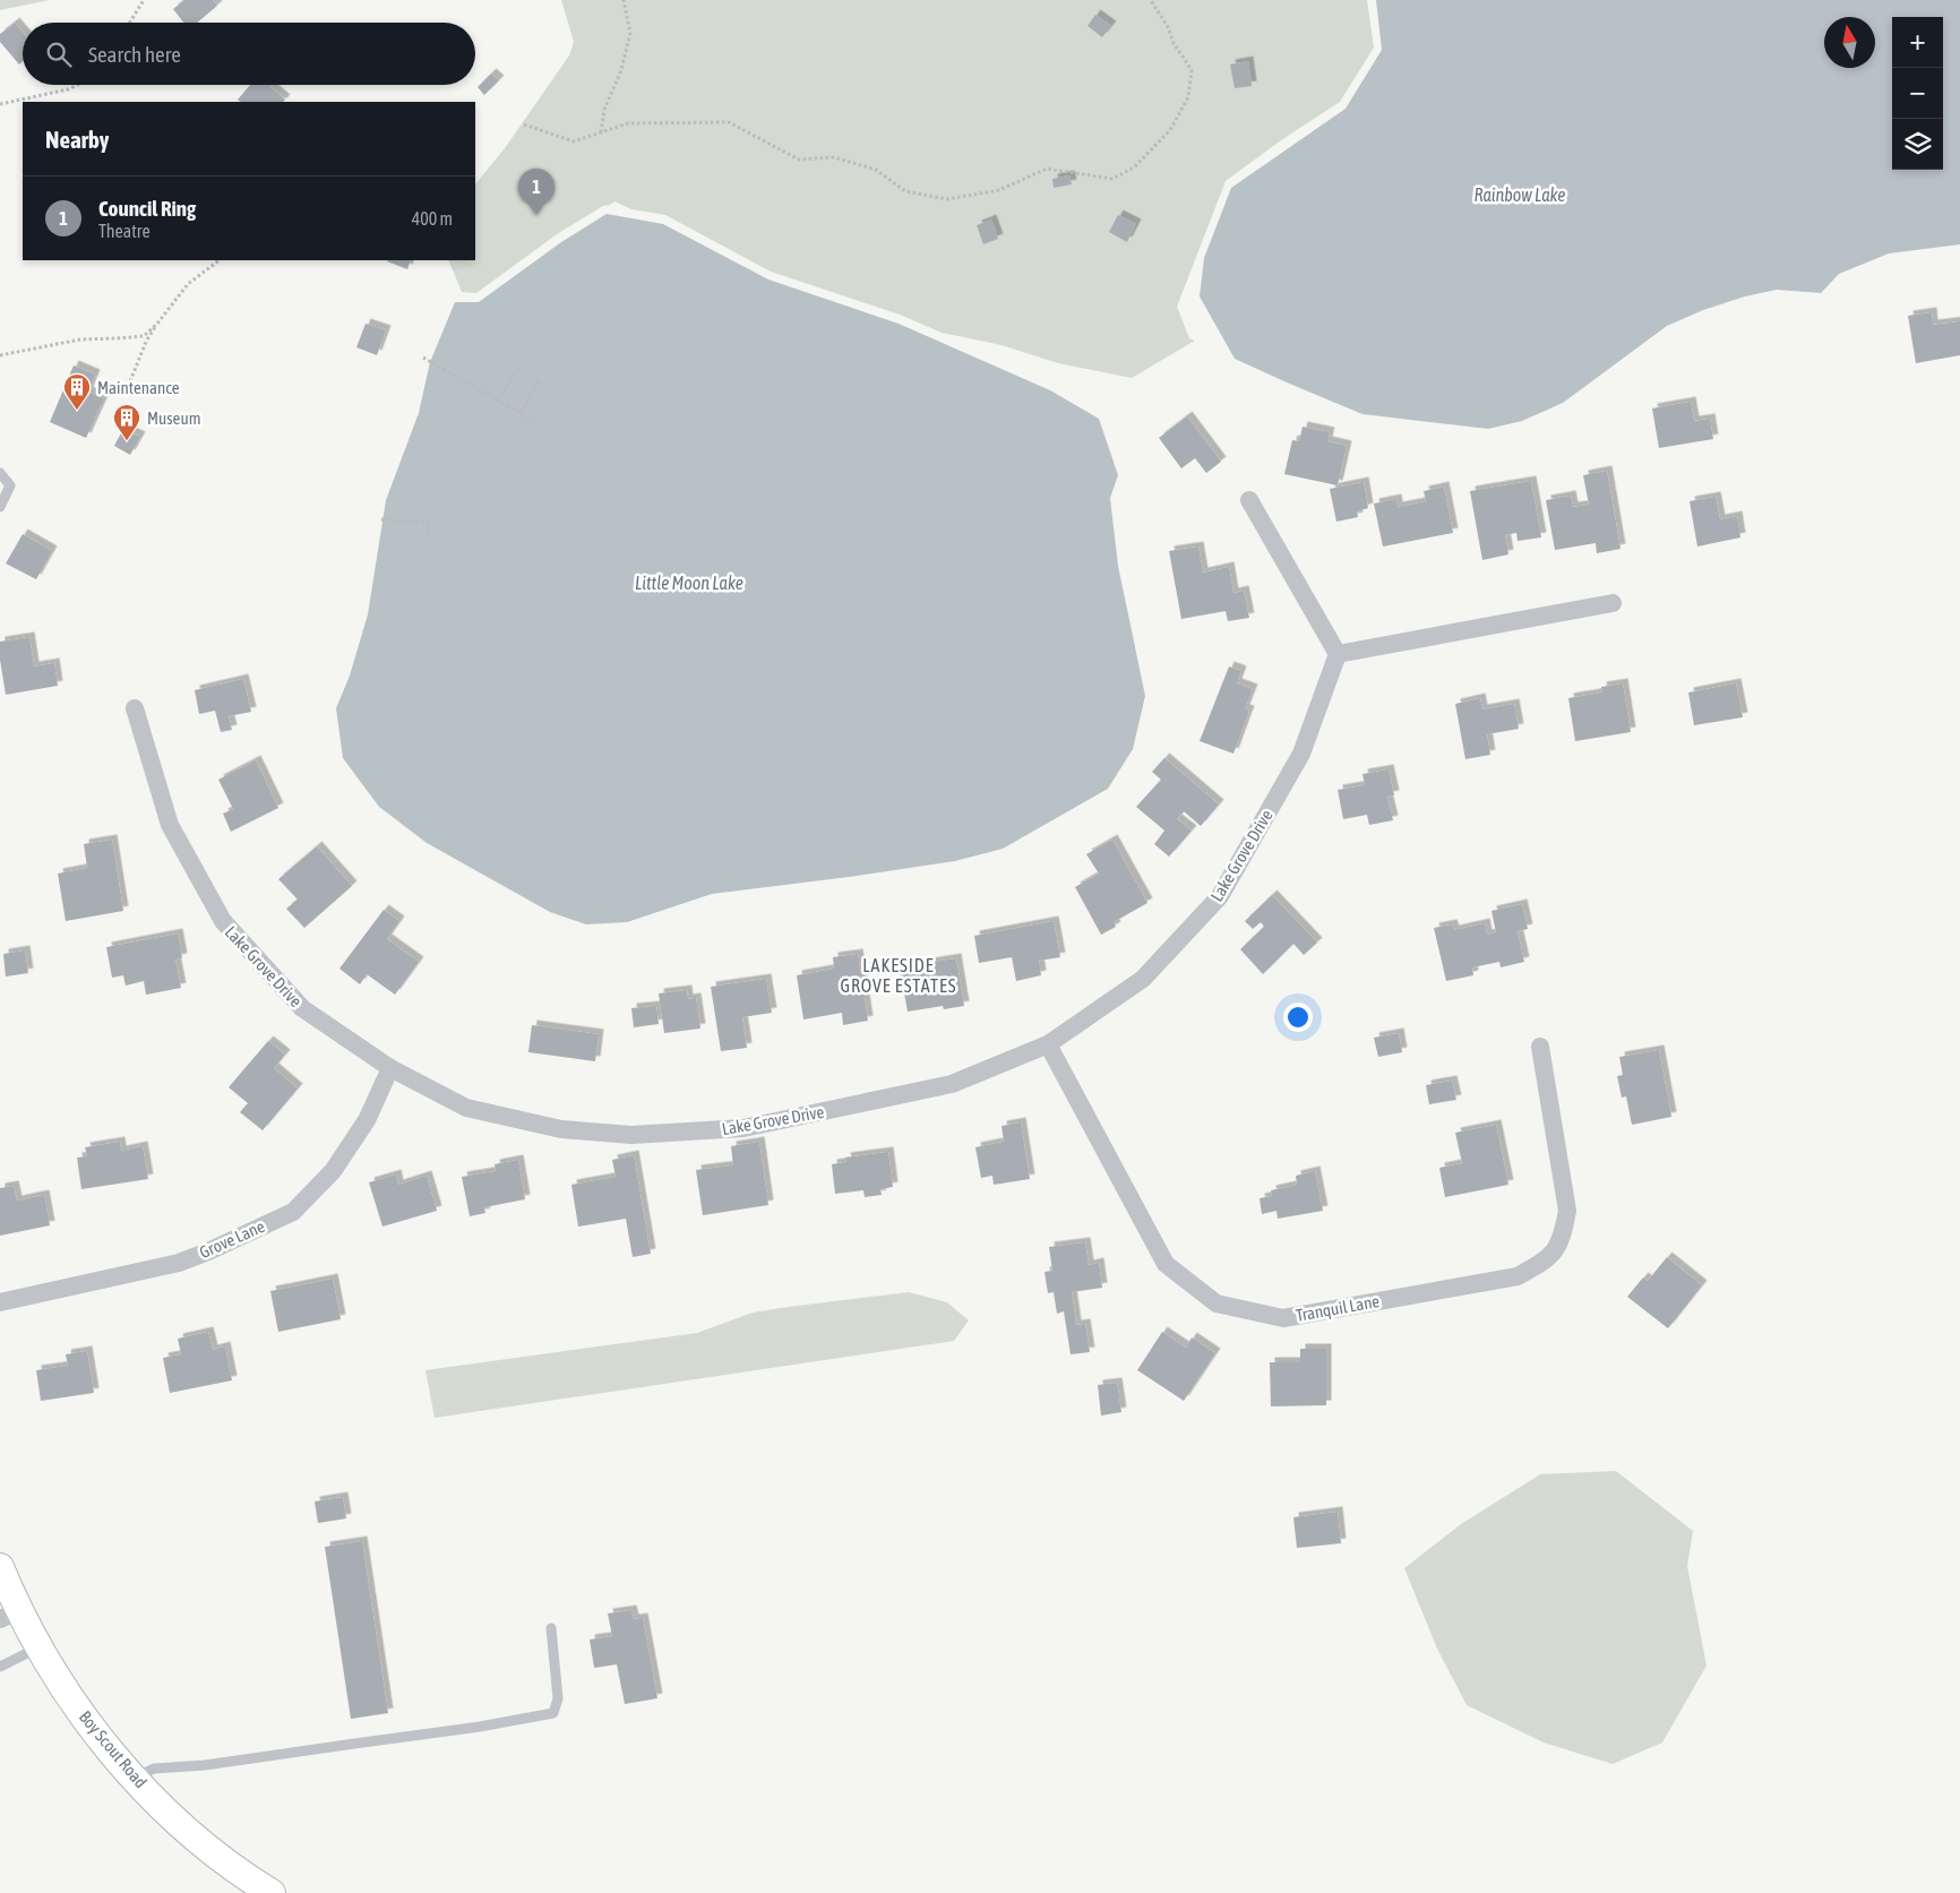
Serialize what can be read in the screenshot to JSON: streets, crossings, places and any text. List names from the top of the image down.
{
  "streets": {
    "street": [
      "Lake Grove Drive",
      "Grove Lane",
      "Tranquil Lane",
      "Boy Scout Road"
    ]
  },
  "crossings": [
    ["Lake Grove Drive", "Grove Lane"],
    ["Lake Grove Drive", "Tranquil Lane"]
  ],
  "districts": ["LAKESIDE GROVE ESTATES"],
  "water": ["Rainbow Lake", "Little Moon Lake"],
  "places": {
    "building": ["Maintenance", "Museum"]
  },
  "north": "top",
  "page": {
    "map_buttons": ["+", "−"],
    "search": "Search here",
    "heading": "Nearby",
    "pins": "1",
    "list": [
      {
        "mark": "1",
        "name": "Council Ring",
        "note": "Theatre",
        "value": "400 m"
      }
    ]
  }
}
